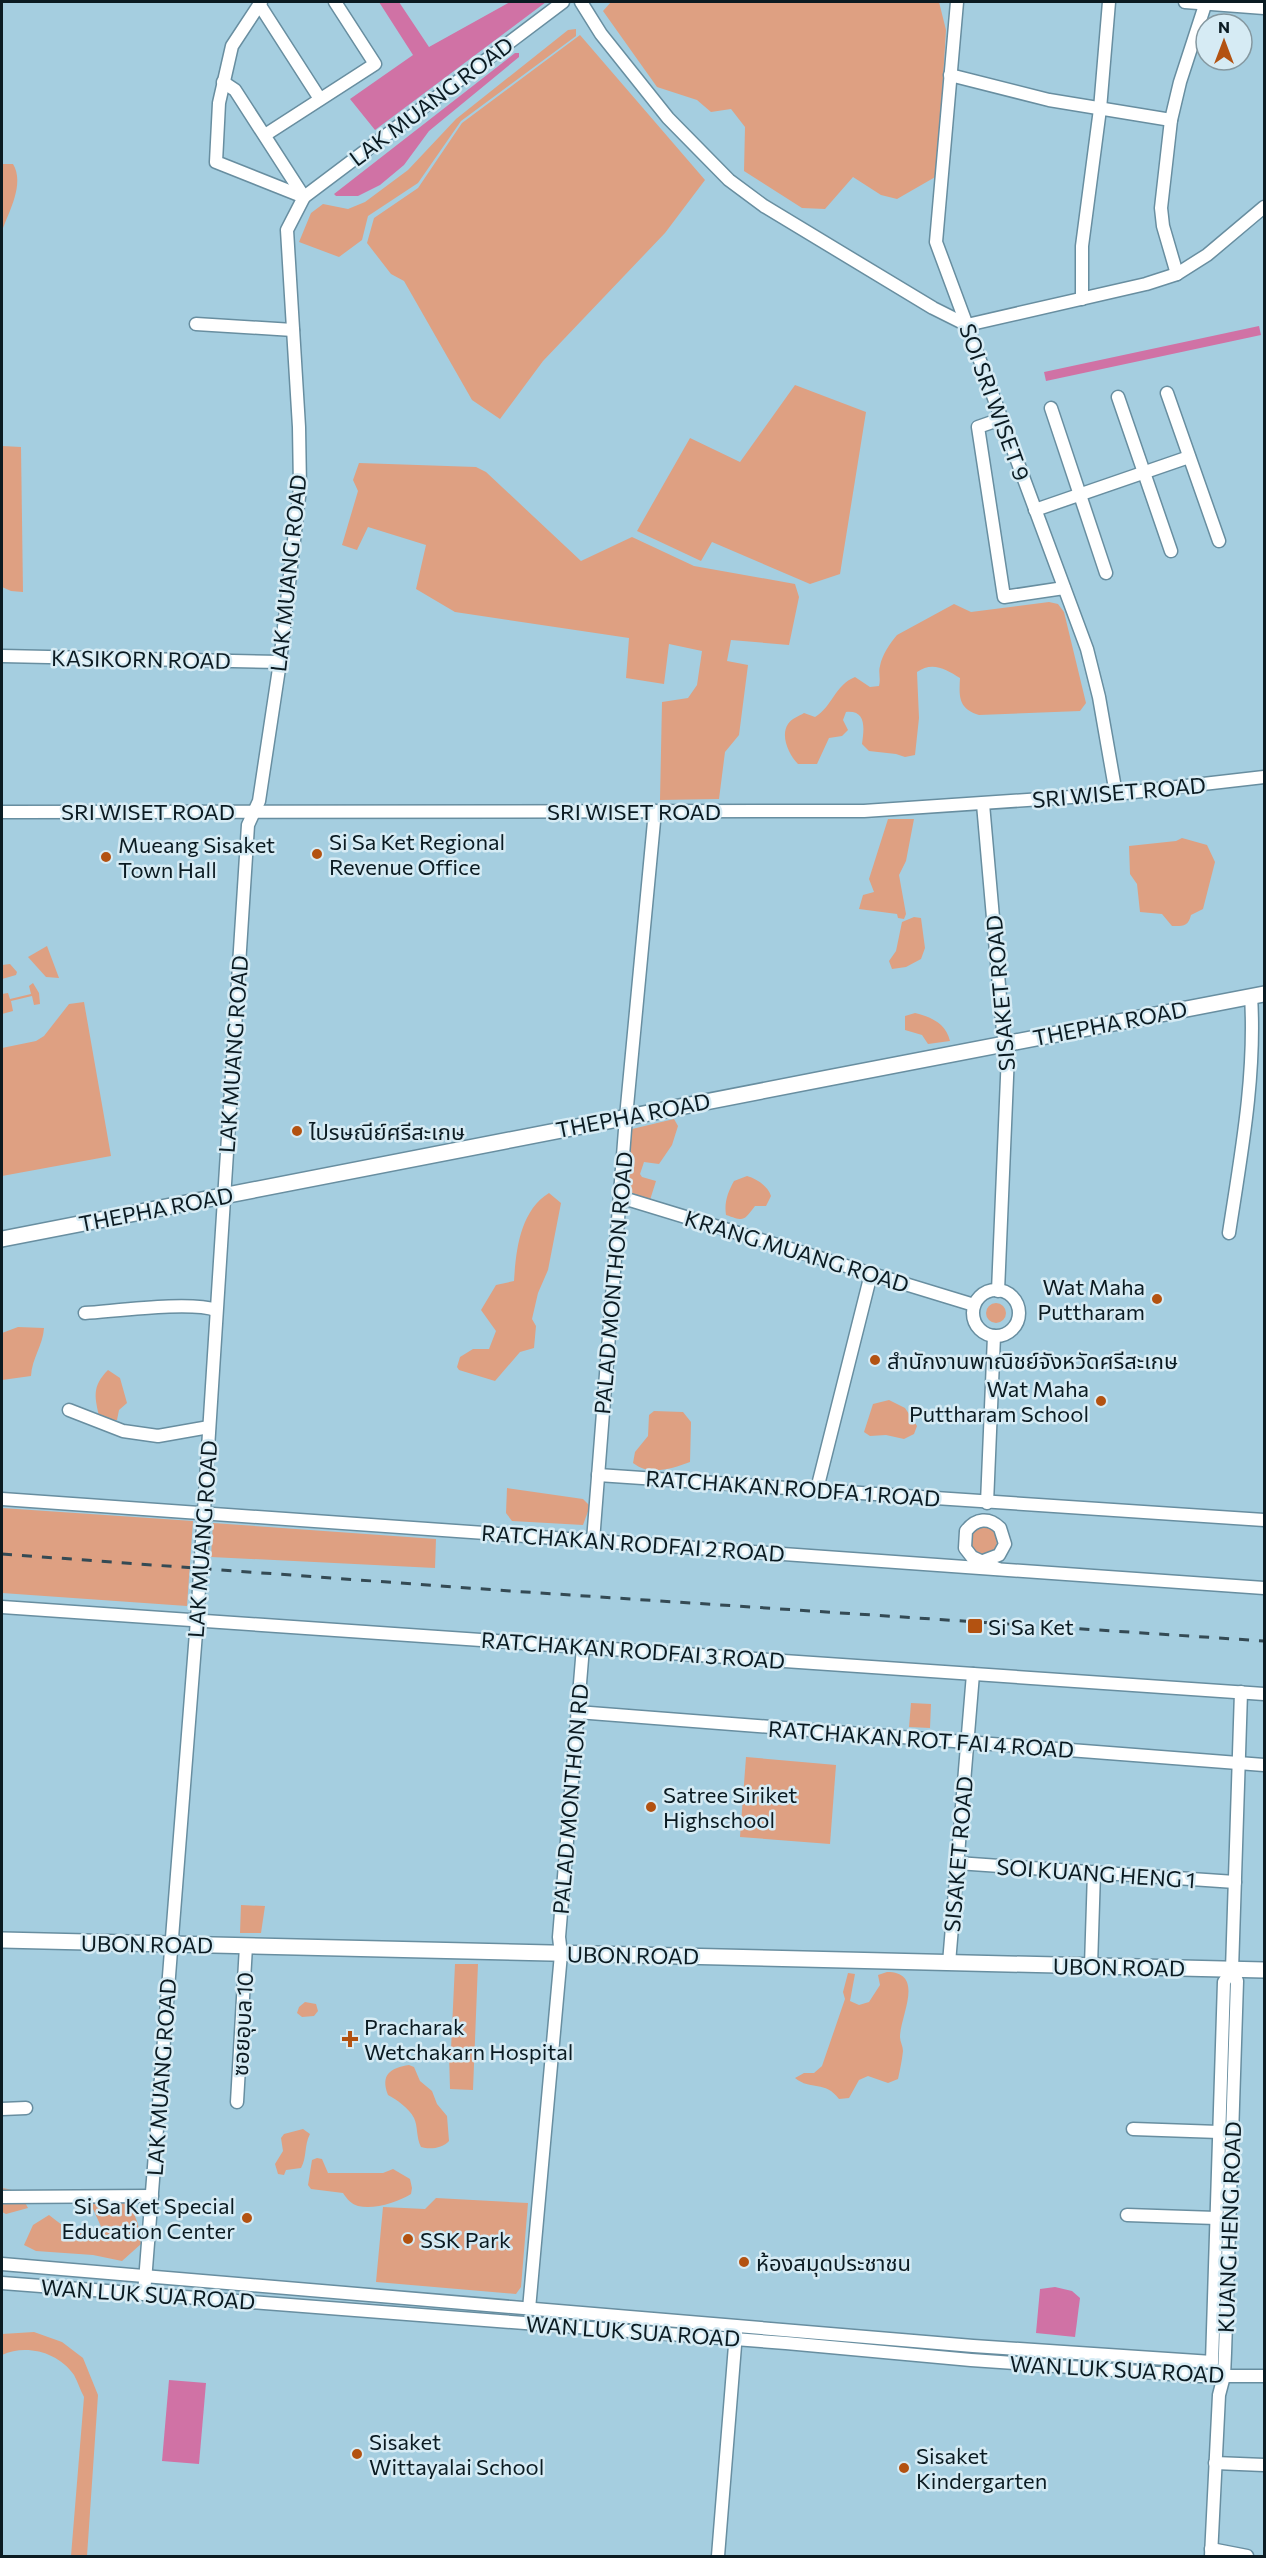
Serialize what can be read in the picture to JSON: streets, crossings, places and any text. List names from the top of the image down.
{
  "streets": {
    "main road": ["THEPHA ROAD", "UBON ROAD"],
    "street": [
      "LAK MUANG ROAD",
      "SOI SRI WISET 9",
      "KASIKORN ROAD",
      "SRI WISET ROAD",
      "SISAKET ROAD",
      "KRANG MUANG ROAD",
      "PALAD MONTHON ROAD",
      "RATCHAKAN RODFA 1 ROAD",
      "RATCHAKAN RODFAI 2 ROAD",
      "RATCHAKAN RODFAI 3 ROAD",
      "RATCHAKAN ROT FAI 4 ROAD",
      "PALAD MONTHON RD",
      "SOI KUANG HENG 1",
      "ซอยอุบล 10",
      "KUANG HENG ROAD",
      "WAN LUK SUA ROAD"
    ]
  },
  "crossings": [
    ["LAK MUANG ROAD", "KASIKORN ROAD"],
    ["LAK MUANG ROAD", "SRI WISET ROAD"],
    ["LAK MUANG ROAD", "THEPHA ROAD"],
    ["LAK MUANG ROAD", "RATCHAKAN RODFAI 2 ROAD"],
    ["LAK MUANG ROAD", "RATCHAKAN RODFAI 3 ROAD"],
    ["LAK MUANG ROAD", "UBON ROAD"],
    ["LAK MUANG ROAD", "WAN LUK SUA ROAD"],
    ["SOI SRI WISET 9", "SRI WISET ROAD"],
    ["SRI WISET ROAD", "SISAKET ROAD"],
    ["SRI WISET ROAD", "PALAD MONTHON ROAD"],
    ["SISAKET ROAD", "THEPHA ROAD"],
    ["SISAKET ROAD", "KRANG MUANG ROAD"],
    ["SISAKET ROAD", "RATCHAKAN RODFAI 3 ROAD"],
    ["SISAKET ROAD", "RATCHAKAN ROT FAI 4 ROAD"],
    ["SISAKET ROAD", "SOI KUANG HENG 1"],
    ["SISAKET ROAD", "UBON ROAD"],
    ["THEPHA ROAD", "PALAD MONTHON ROAD"],
    ["KRANG MUANG ROAD", "PALAD MONTHON ROAD"],
    ["PALAD MONTHON ROAD", "RATCHAKAN RODFA 1 ROAD"],
    ["PALAD MONTHON ROAD", "RATCHAKAN RODFAI 2 ROAD"],
    ["RATCHAKAN RODFAI 3 ROAD", "PALAD MONTHON RD"],
    ["RATCHAKAN RODFAI 3 ROAD", "KUANG HENG ROAD"],
    ["RATCHAKAN ROT FAI 4 ROAD", "PALAD MONTHON RD"],
    ["RATCHAKAN ROT FAI 4 ROAD", "KUANG HENG ROAD"],
    ["PALAD MONTHON RD", "UBON ROAD"],
    ["PALAD MONTHON RD", "WAN LUK SUA ROAD"],
    ["SOI KUANG HENG 1", "KUANG HENG ROAD"],
    ["UBON ROAD", "ซอยอุบล 10"],
    ["UBON ROAD", "KUANG HENG ROAD"],
    ["KUANG HENG ROAD", "WAN LUK SUA ROAD"]
  ],
  "places": {
    "other": [
      "Si Sa Ket Regional Revenue Office",
      "Mueang Sisaket Town Hall",
      "ไปรษณีย์ศรีสะเกษ",
      "Wat Maha Puttharam",
      "สำนักงานพาณิชย์จังหวัดศรีสะเกษ",
      "Wat Maha Puttharam School",
      "Satree Siriket Highschool",
      "Si Sa Ket Special Education Center",
      "SSK Park",
      "ห้องสมุดประชาชน",
      "Sisaket Wittayalai School",
      "Sisaket Kindergarten"
    ],
    "transit": ["Si Sa Ket"],
    "health": ["Pracharak Wetchakarn Hospital"]
  },
  "north": "top"
}
